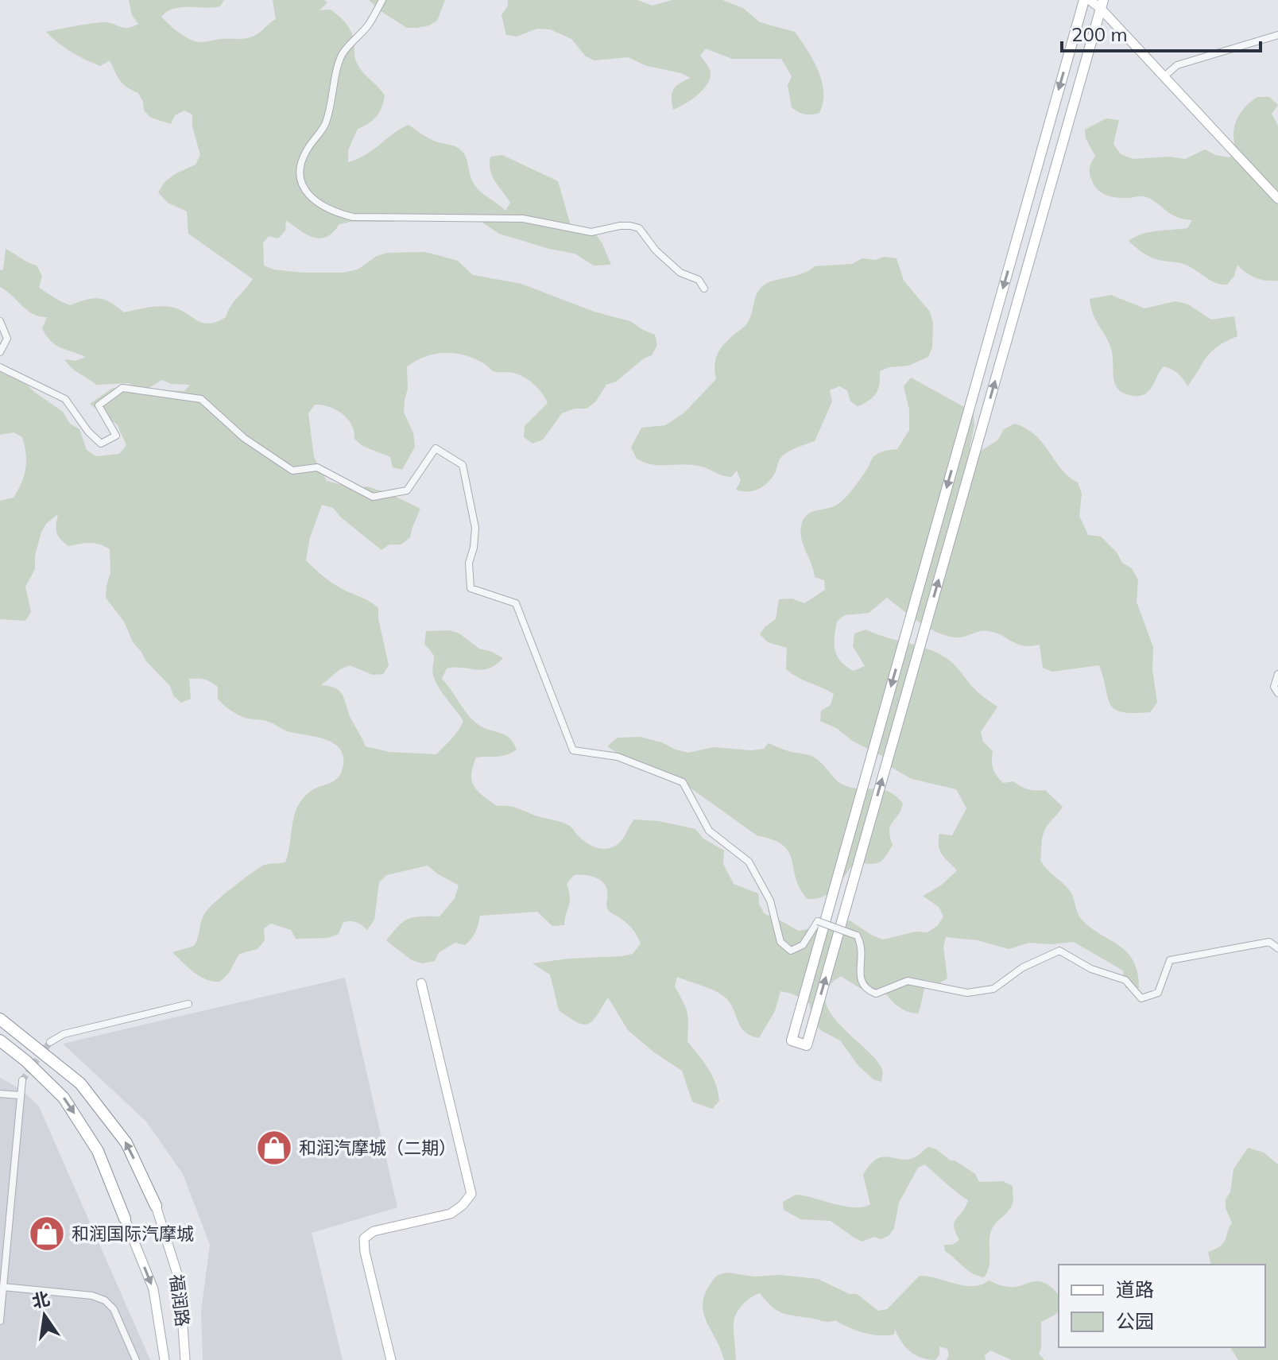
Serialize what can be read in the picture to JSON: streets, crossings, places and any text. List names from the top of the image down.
{
  "streets": {
    "street": ["福润路"]
  },
  "places": {
    "shop": ["和润汽摩城（二期）", "和润国际汽摩城"]
  },
  "legend": ["道路", "公园"],
  "scale_bar": "200 m",
  "north": "top"
}
